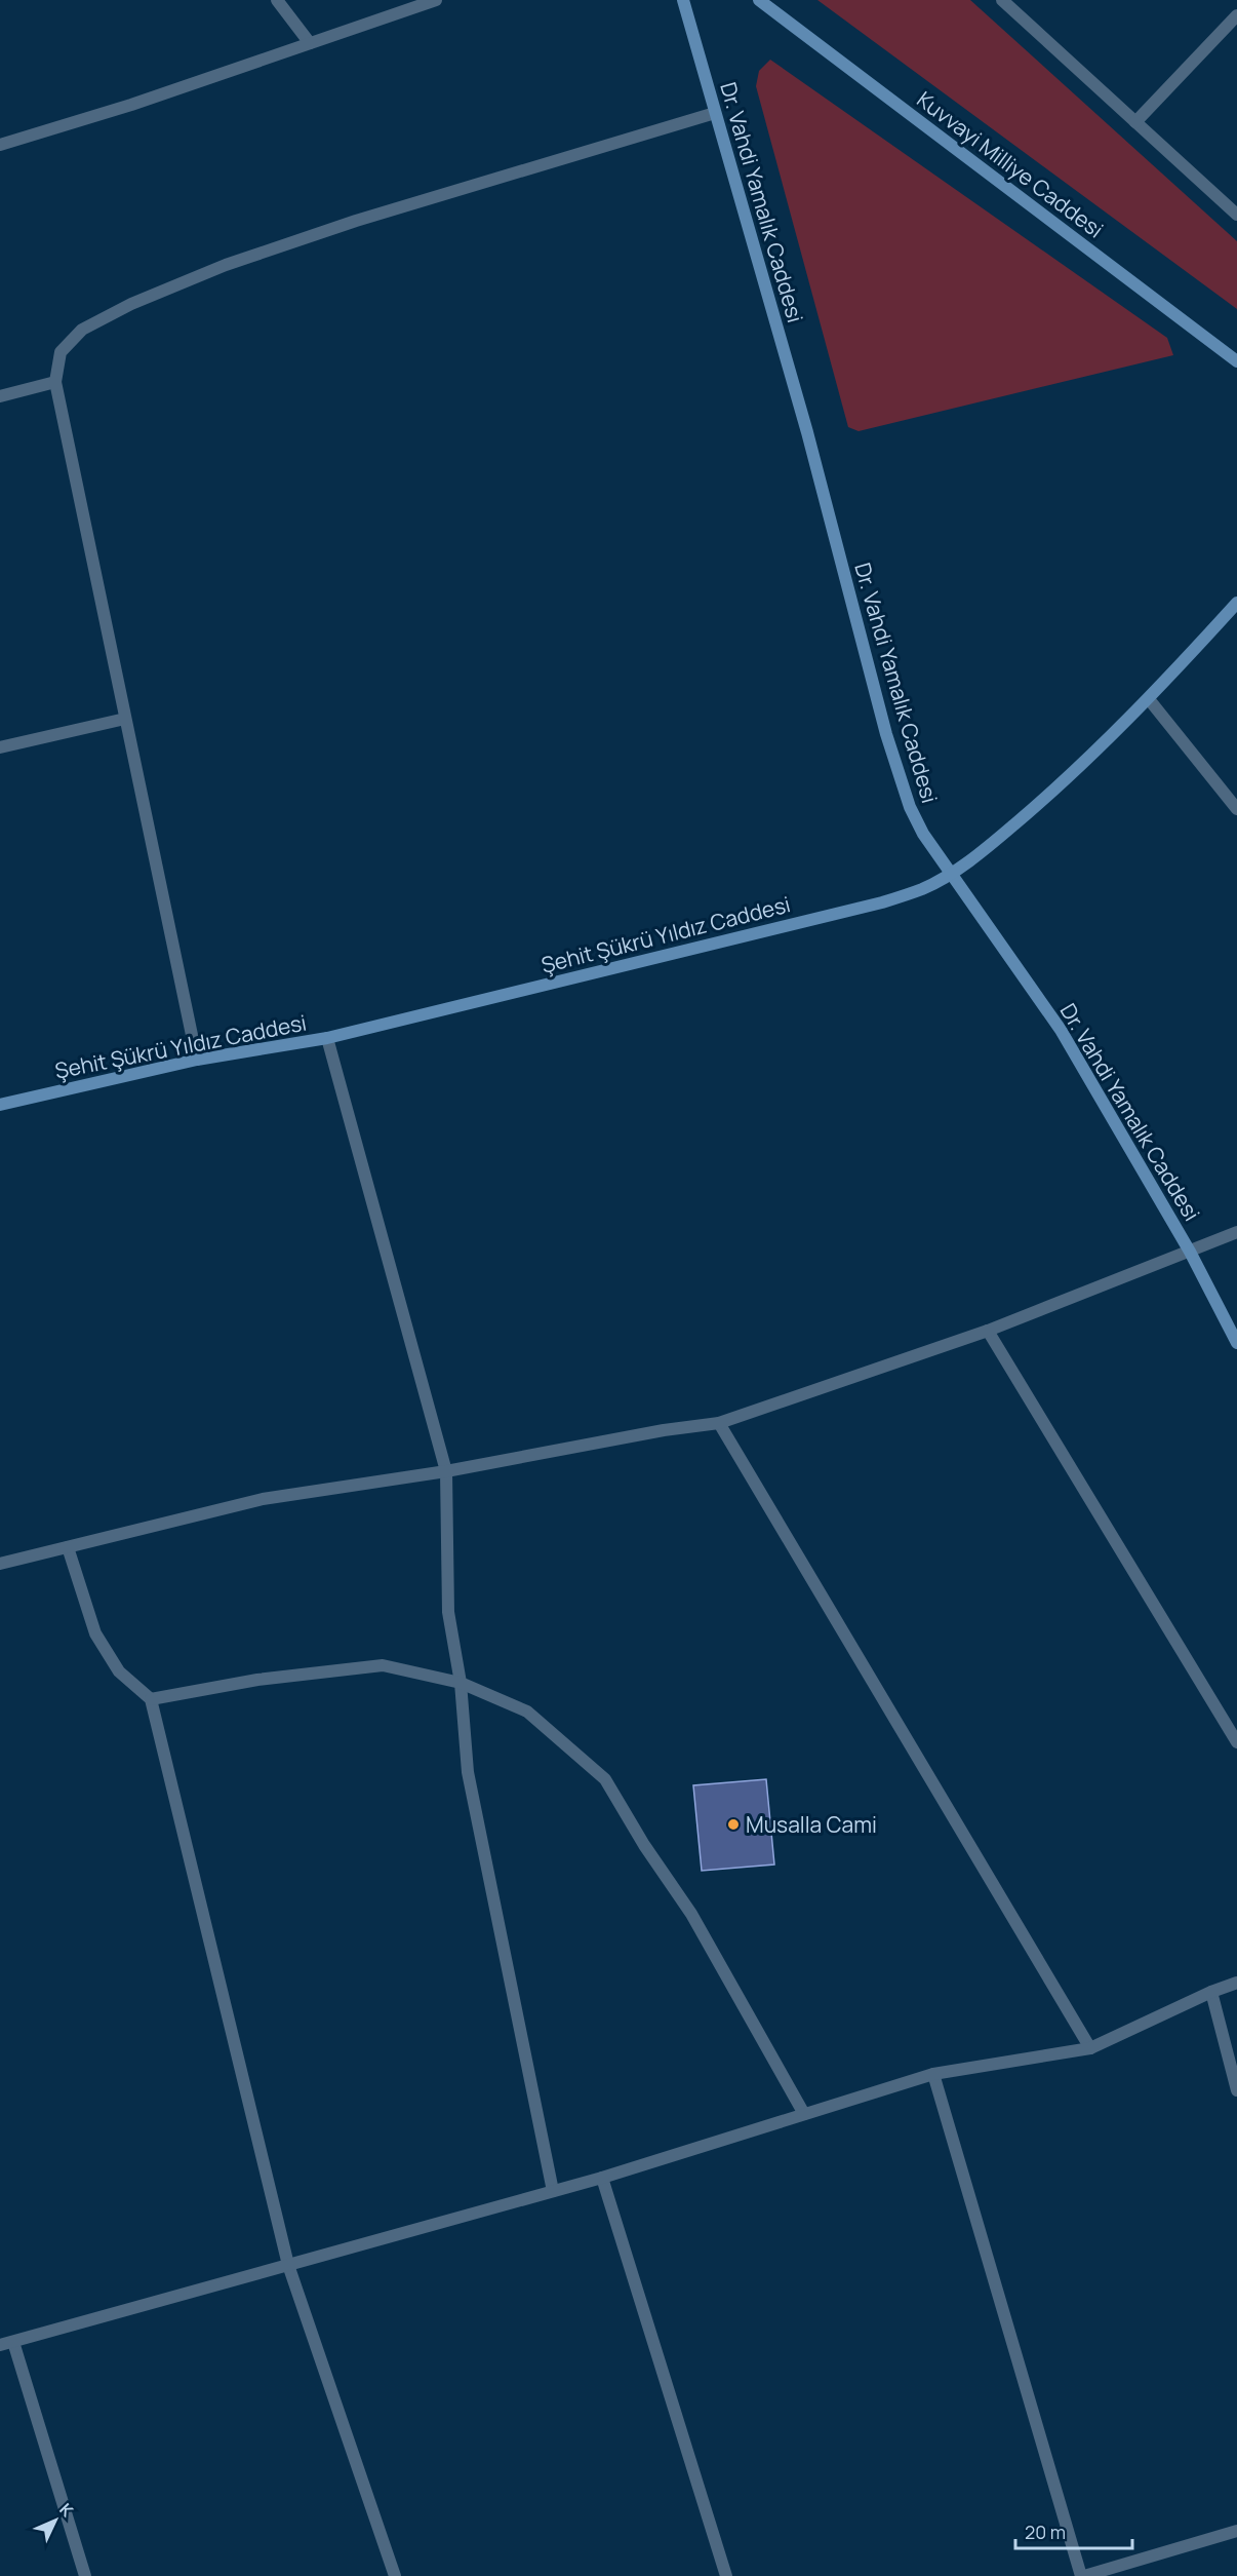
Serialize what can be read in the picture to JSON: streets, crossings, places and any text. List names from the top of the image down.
{
  "streets": {
    "street": ["Kuvvayi Milliye Caddesi", "Dr. Vahdi Yamalık Caddesi", "Şehit Şükrü Yıldız Caddesi"]
  },
  "crossings": [
    ["Dr. Vahdi Yamalık Caddesi", "Şehit Şükrü Yıldız Caddesi"]
  ],
  "places": ["Musalla Cami"],
  "scale_bar": "20 m",
  "north": "top right"
}
